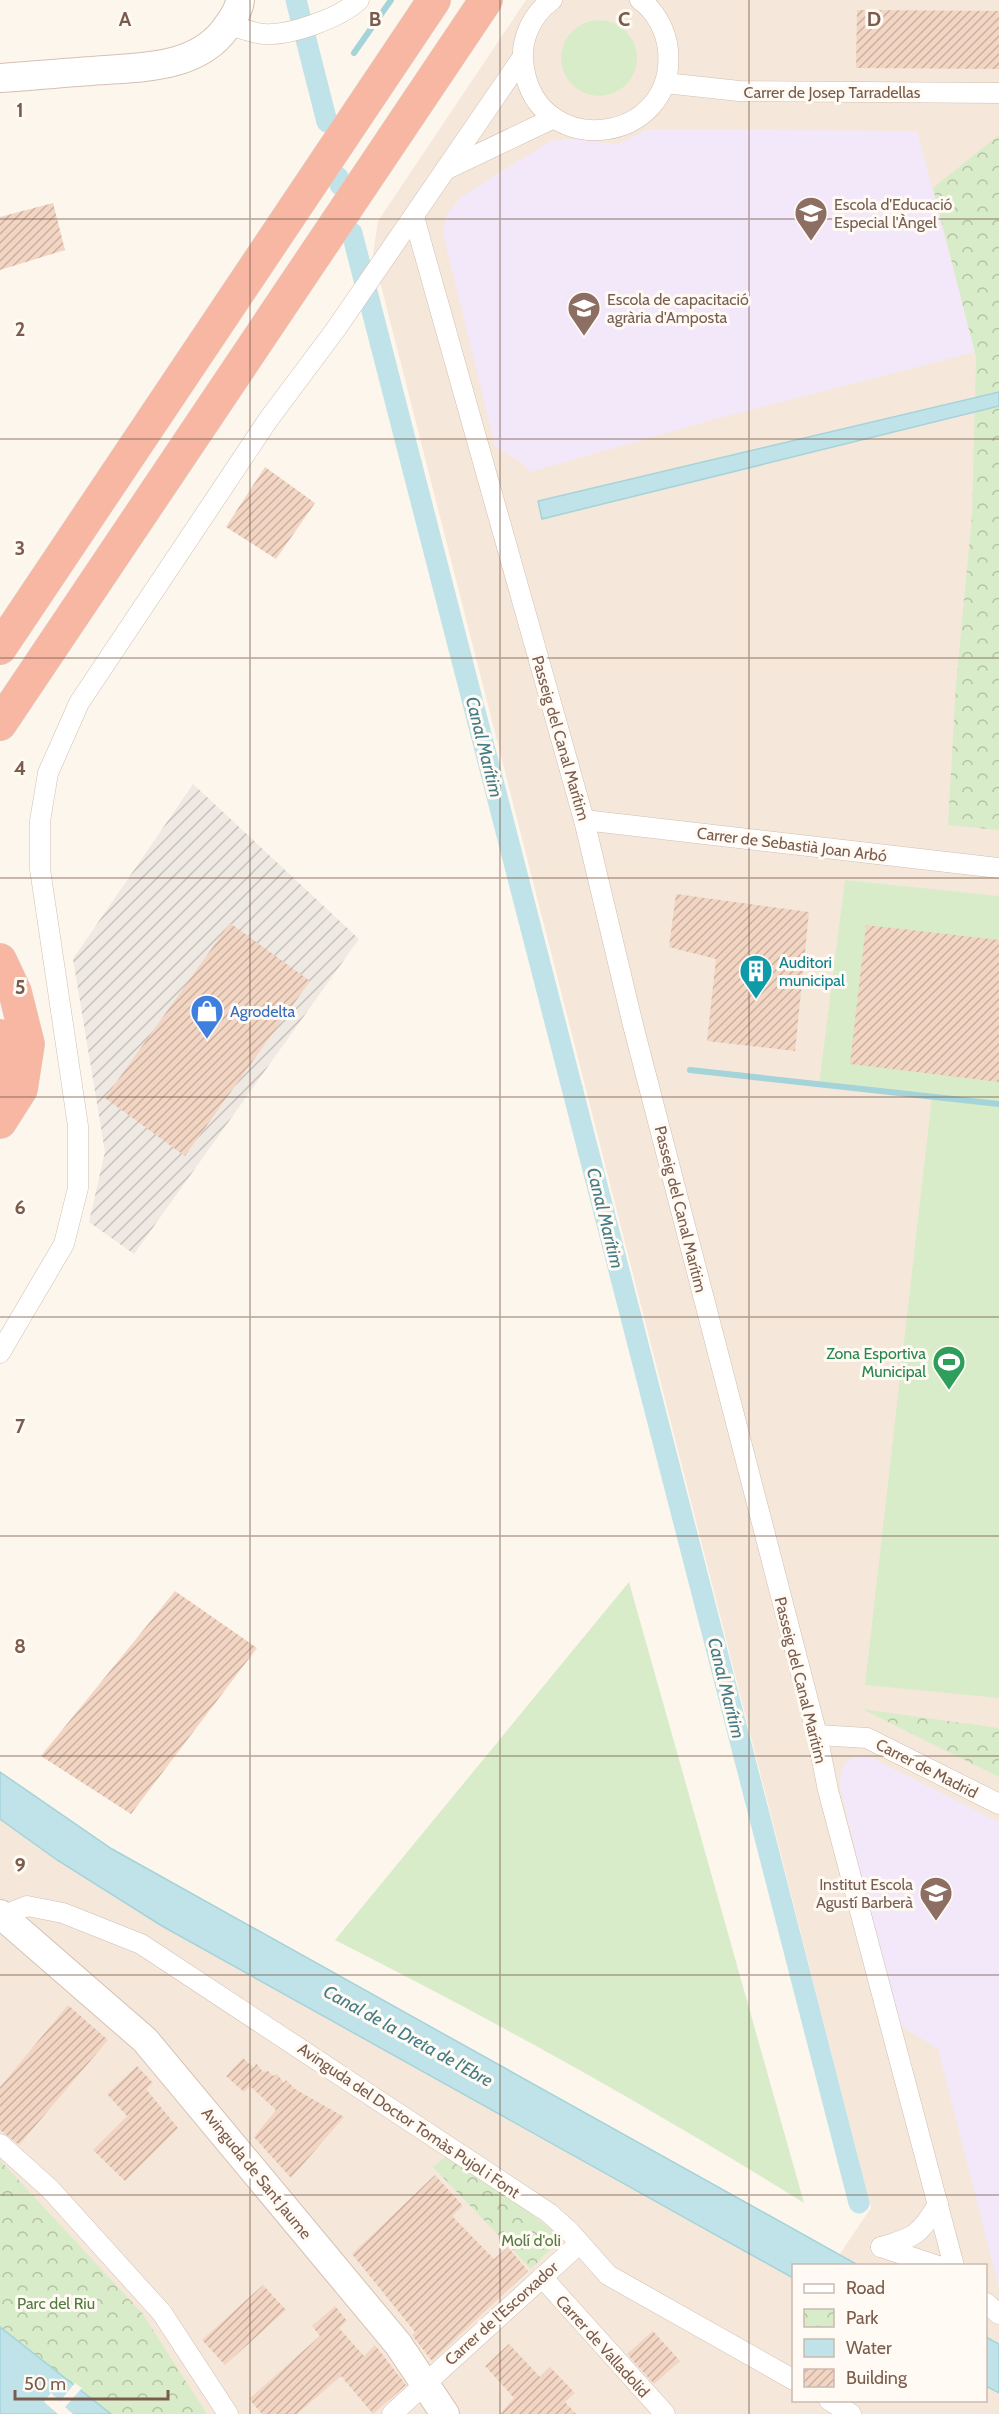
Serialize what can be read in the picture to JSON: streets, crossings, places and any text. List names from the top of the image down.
{
  "streets": {
    "street": [
      "Carrer de Josep Tarradellas",
      "Passeig del Canal Marítim",
      "Carrer de Sebastià Joan Arbó",
      "Carrer de Madrid",
      "Avinguda del Doctor Tomàs Pujol i Font",
      "Avinguda de Sant Jaume",
      "Carrer de l'Escorxador",
      "Carrer de Valladolid"
    ]
  },
  "crossings": [
    ["Passeig del Canal Marítim", "Carrer de Sebastià Joan Arbó"],
    ["Passeig del Canal Marítim", "Carrer de Madrid"],
    ["Avinguda del Doctor Tomàs Pujol i Font", "Avinguda de Sant Jaume"],
    ["Avinguda del Doctor Tomàs Pujol i Font", "Carrer de l'Escorxador"],
    ["Avinguda de Sant Jaume", "Carrer de l'Escorxador"],
    ["Carrer de l'Escorxador", "Carrer de Valladolid"]
  ],
  "water": ["Canal Marítim", "Canal de la Dreta de l'Ebre"],
  "parks": ["Molí d'oli", "Parc del Riu"],
  "places": {
    "school or university": ["Escola d'Educació Especial l'Àngel", "Escola de capacitació agrària d'Amposta", "Institut Escola Agustí Barberà"],
    "building": ["Auditori municipal"],
    "shop": ["Agrodelta"],
    "sports": ["Zona Esportiva Municipal"]
  },
  "legend": [
    "Road",
    "Park",
    "Water",
    "Building"
  ],
  "scale_bar": "50 m",
  "grid": {
    "columns": [
      "A",
      "B",
      "C",
      "D"
    ],
    "rows": [
      "1",
      "2",
      "3",
      "4",
      "5",
      "6",
      "7",
      "8",
      "9"
    ]
  }
}
